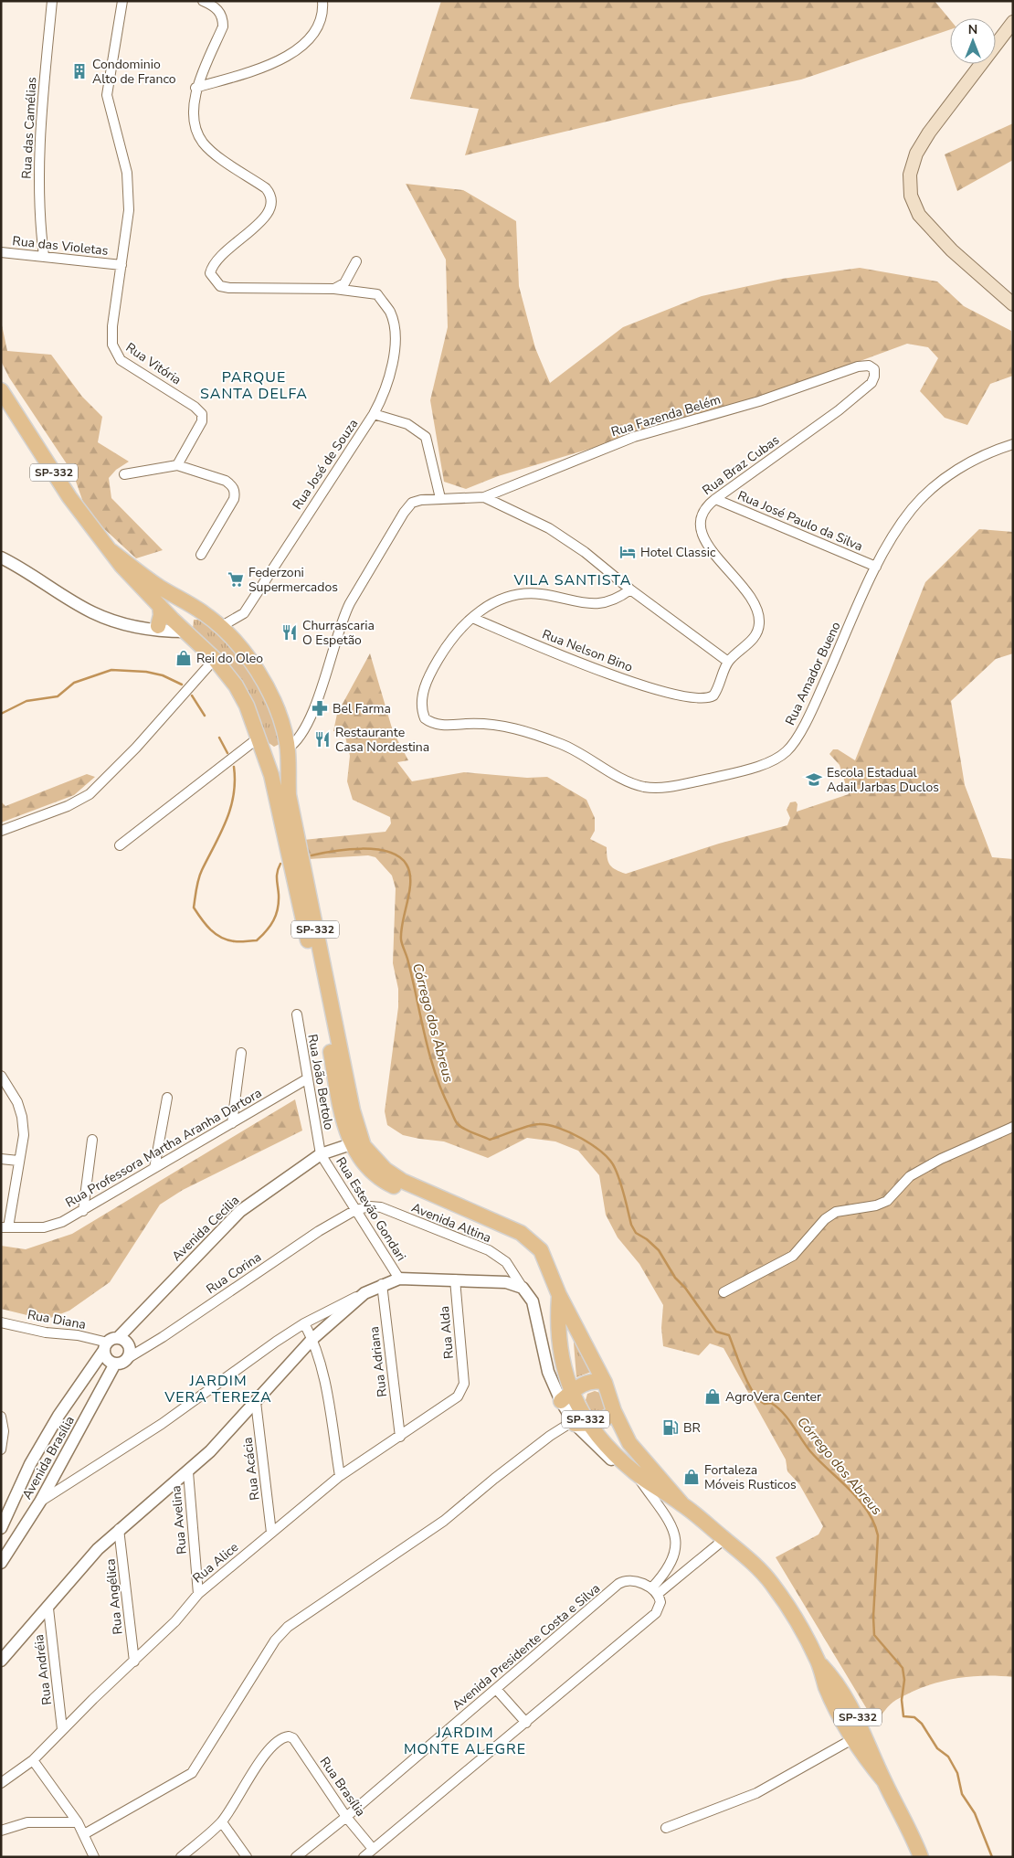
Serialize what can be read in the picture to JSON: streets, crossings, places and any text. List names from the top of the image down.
{
  "streets": {
    "main road": ["SP-332"],
    "street": [
      "Rua das Camélias",
      "Rua das Violetas",
      "Rua Vitória",
      "Rua Fazenda Belém",
      "Rua José de Souza",
      "Rua Braz Cubas",
      "Rua José Paulo da Silva",
      "Rua Nelson Bino",
      "Rua Amador Bueno",
      "Rua João Bertolo",
      "Rua Professora Martha Aranha Dartora",
      "Rua Estevão Gondari",
      "Avenida Altina",
      "Avenida Cecilia",
      "Rua Corina",
      "Rua Diana",
      "Rua Alda",
      "Rua Adriana",
      "Avenida Brasília",
      "Rua Acácia",
      "Rua Avelina",
      "Rua Alice",
      "Rua Angélica",
      "Avenida Presidente Costa e Silva",
      "Rua Andréia",
      "Rua Brasília"
    ]
  },
  "crossings": [
    ["Rua das Camélias", "Rua das Violetas"],
    ["Rua das Violetas", "Rua Vitória"],
    ["Rua Fazenda Belém", "Rua Braz Cubas"],
    ["Rua José de Souza", "SP-332"],
    ["Rua Braz Cubas", "Rua José Paulo da Silva"],
    ["Rua Braz Cubas", "Rua Nelson Bino"],
    ["SP-332", "Avenida Cecilia"],
    ["Rua José Paulo da Silva", "Rua Amador Bueno"],
    ["Rua Nelson Bino", "Rua Amador Bueno"],
    ["Rua João Bertolo", "Rua Professora Martha Aranha Dartora"],
    ["Rua João Bertolo", "Rua Estevão Gondari"],
    ["Rua João Bertolo", "Avenida Cecilia"],
    ["Rua Estevão Gondari", "Avenida Altina"],
    ["Rua Estevão Gondari", "Avenida Cecilia"],
    ["Rua Estevão Gondari", "Rua Corina"],
    ["Avenida Altina", "Rua Corina"],
    ["Avenida Cecilia", "Rua Diana"],
    ["Avenida Cecilia", "Avenida Brasília"],
    ["Rua Diana", "Avenida Brasília"],
    ["Rua Alda", "Rua Alice"],
    ["Rua Adriana", "Rua Alice"],
    ["Rua Acácia", "Rua Alice"],
    ["Rua Avelina", "Rua Alice"],
    ["Rua Alice", "Rua Angélica"],
    ["Rua Alice", "Rua Andréia"],
    ["Avenida Presidente Costa e Silva", "Rua Brasília"]
  ],
  "districts": [
    "PARQUE SANTA DELFA",
    "VILA SANTISTA",
    "JARDIM VERA TEREZA",
    "JARDIM MONTE ALEGRE"
  ],
  "water": ["Córrego dos Abreus"],
  "places": {
    "building": ["Condominio Alto de Franco"],
    "hotel": ["Hotel Classic"],
    "supermarket": ["Federzoni Supermercados"],
    "restaurant": ["Churrascaria O Espetão", "Restaurante Casa Nordestina"],
    "shop": ["Rei do Oleo", "AgroVera Center", "Fortaleza Móveis Rusticos"],
    "pharmacy": ["Bel Farma"],
    "school or university": ["Escola Estadual Adail Jarbas Duclos"],
    "fuel station": ["BR"]
  },
  "north": "top"
}
